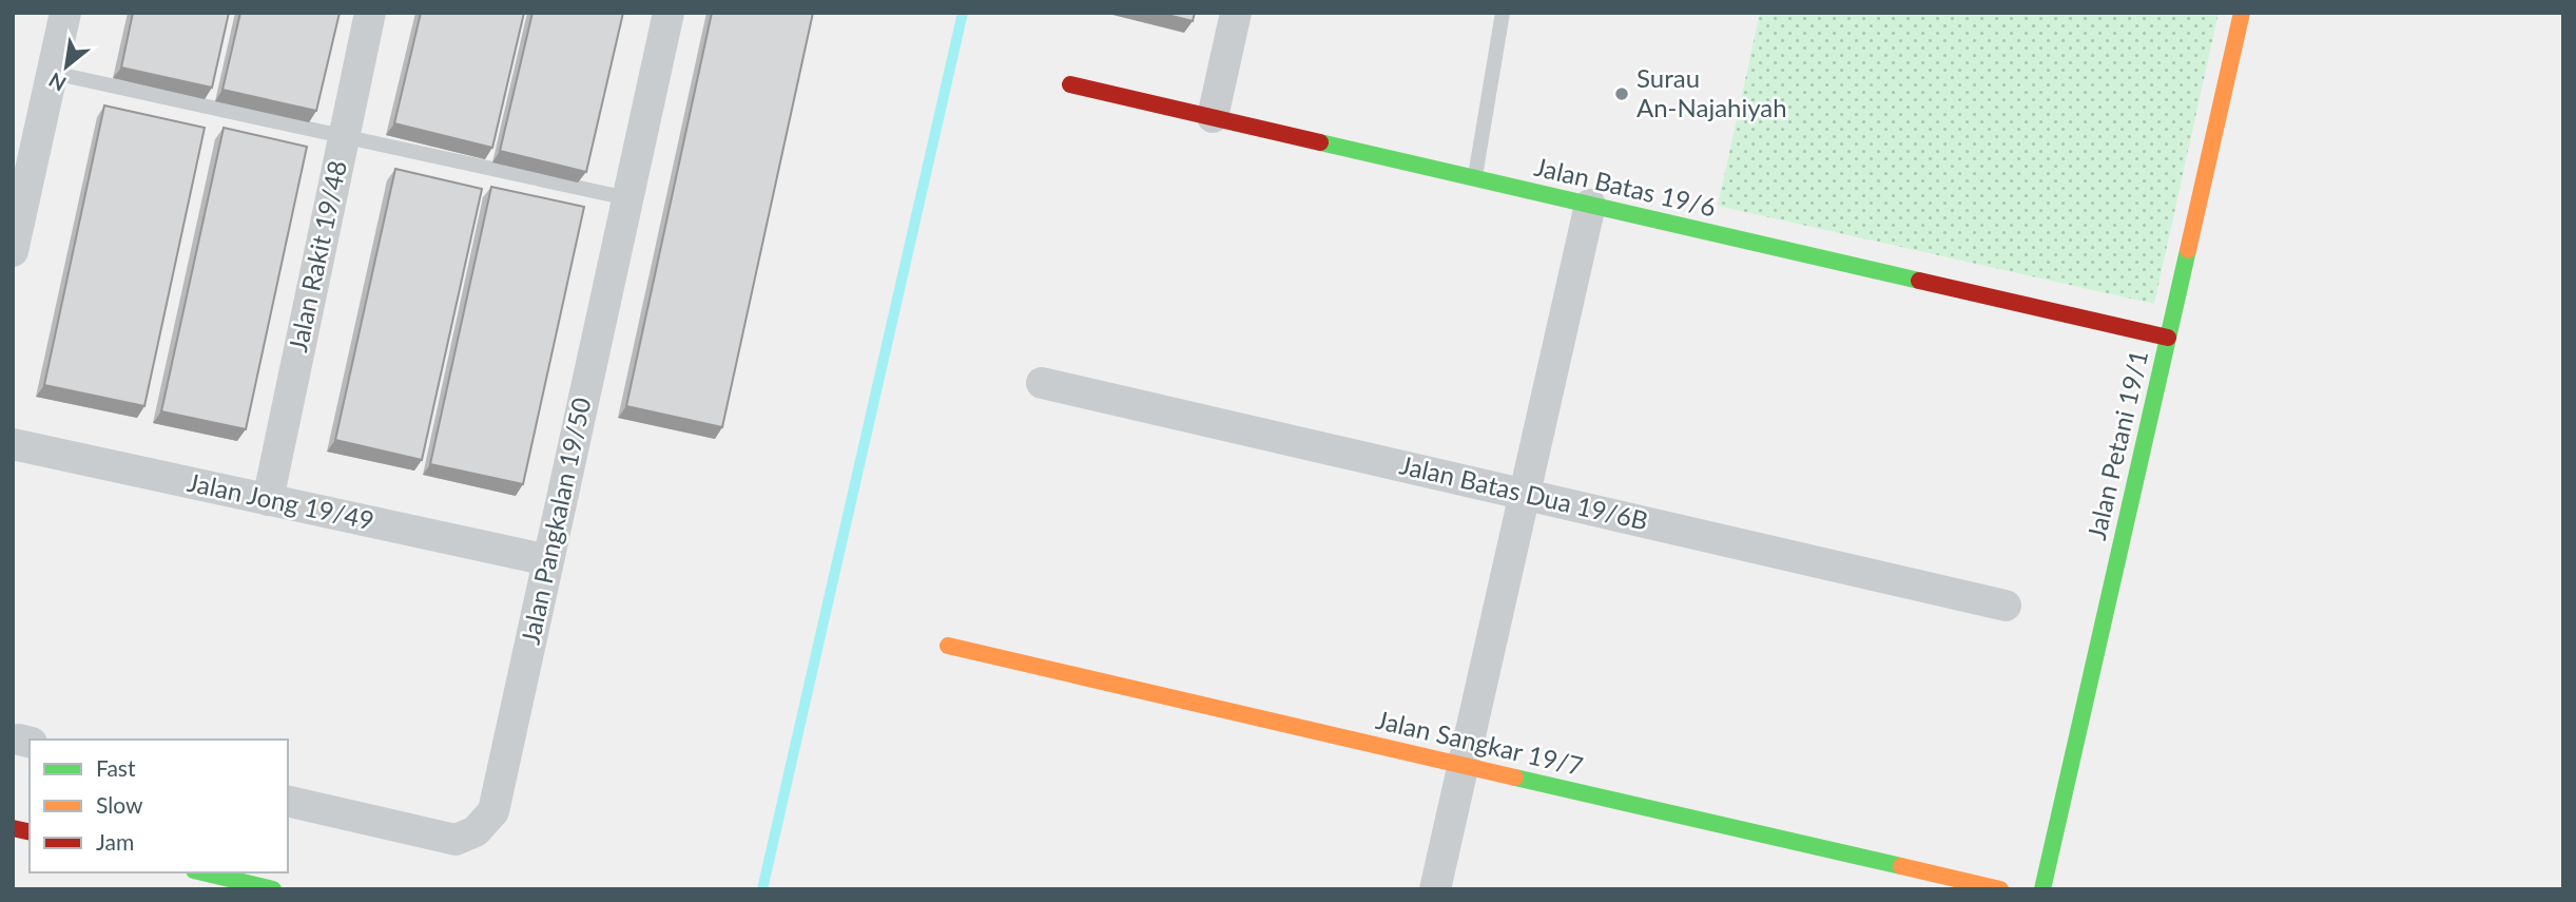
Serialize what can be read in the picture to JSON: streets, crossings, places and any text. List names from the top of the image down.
{
  "streets": {
    "street": [
      "Jalan Batas 19/6",
      "Jalan Rakit 19/48",
      "Jalan Petani 19/1",
      "Jalan Batas Dua 19/6B",
      "Jalan Jong 19/49",
      "Jalan Pangkalan 19/50",
      "Jalan Sangkar 19/7"
    ]
  },
  "crossings": [
    ["Jalan Batas 19/6", "Jalan Petani 19/1"],
    ["Jalan Rakit 19/48", "Jalan Jong 19/49"],
    ["Jalan Jong 19/49", "Jalan Pangkalan 19/50"]
  ],
  "places": ["Surau An-Najahiyah"],
  "legend": ["Fast", "Slow", "Jam"],
  "north": "bottom left"
}
